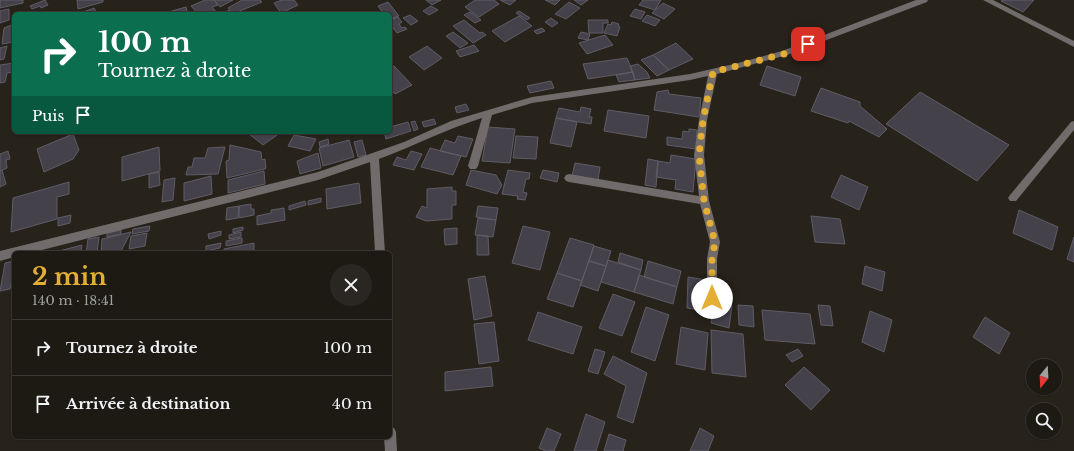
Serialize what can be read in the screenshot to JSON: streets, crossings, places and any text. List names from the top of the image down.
{
  "north": "bottom",
  "page": {
    "turn": ["100 m", "Tournez à droite"],
    "then": "Puis",
    "heading": ["2 min", "140 m · 18:41"],
    "list": [
      {
        "name": "Tournez à droite",
        "value": "100 m"
      },
      {
        "name": "Arrivée à destination",
        "value": "40 m"
      }
    ]
  }
}
